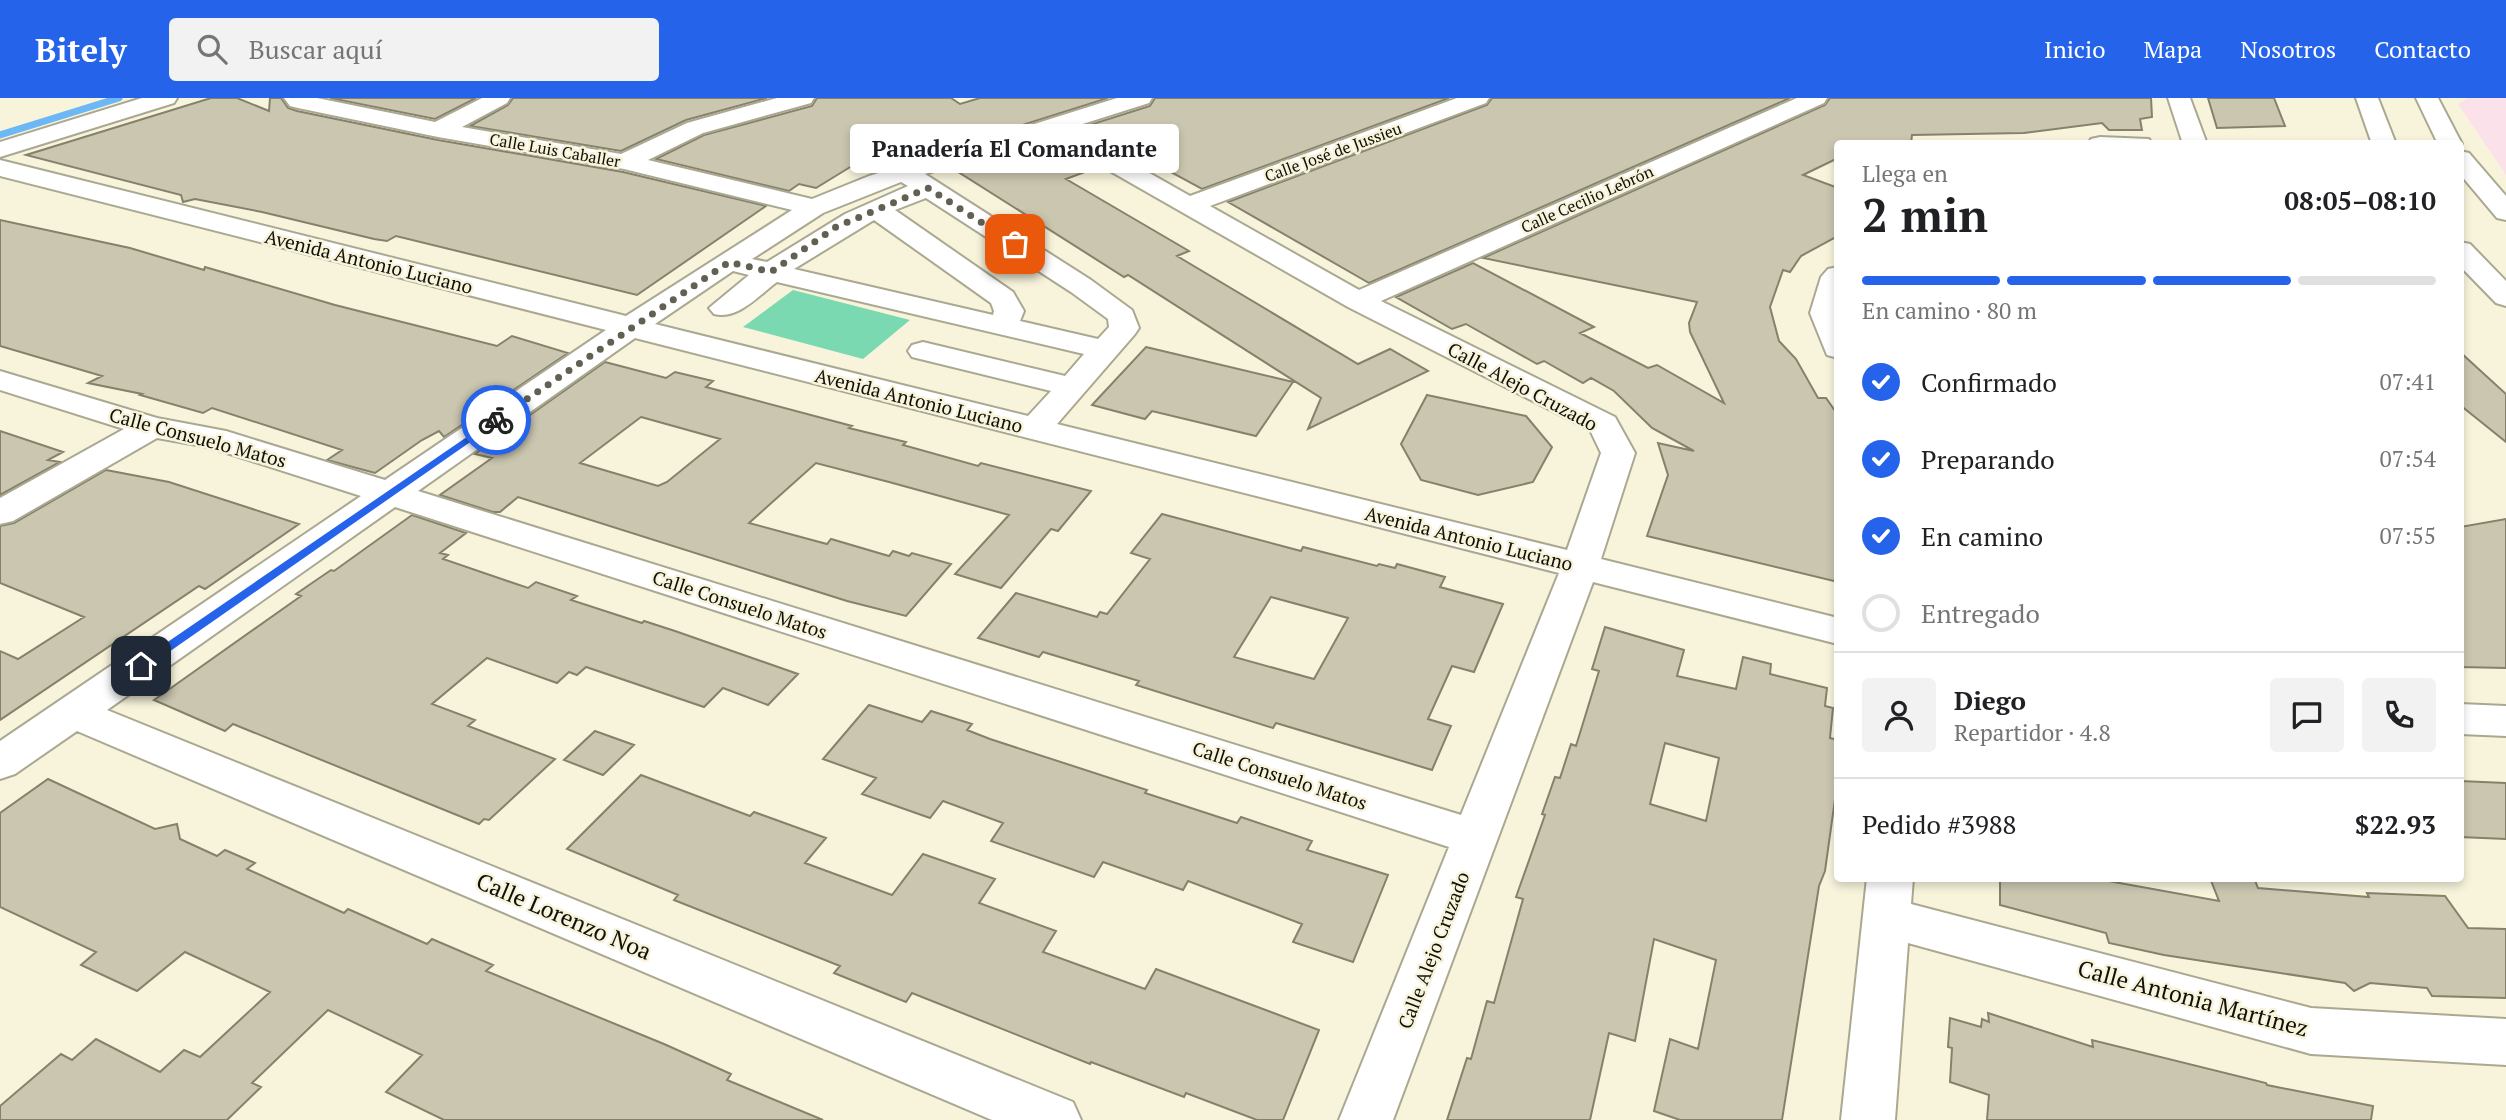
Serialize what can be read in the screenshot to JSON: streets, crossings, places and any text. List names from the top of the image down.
{
  "streets": {
    "street": [
      "Calle Luis Caballer",
      "Calle José de Jussieu",
      "Calle Cecilio Lebrón",
      "Avenida Antonio Luciano",
      "Calle Alejo Cruzado",
      "Calle Consuelo Matos",
      "Calle Lorenzo Noa",
      "Calle Antonia Martínez"
    ]
  },
  "crossings": [
    ["Calle José de Jussieu", "Calle Alejo Cruzado"],
    ["Calle Cecilio Lebrón", "Calle Alejo Cruzado"],
    ["Avenida Antonio Luciano", "Calle Alejo Cruzado"],
    ["Calle Alejo Cruzado", "Calle Consuelo Matos"]
  ],
  "places": ["Panadería El Comandante"],
  "page": {
    "header": "Bitely",
    "search": "Buscar aquí",
    "nav": [
      "Inicio",
      "Mapa",
      "Nosotros",
      "Contacto"
    ],
    "bubble": "Panadería El Comandante",
    "heading": ["2 min", "Llega en", "08:05–08:10"],
    "panel": [
      "Diego",
      "Repartidor · 4.8",
      "Pedido #3988",
      "$22.93"
    ],
    "bar": "En camino · 80 m",
    "list": [
      ["Confirmado", "07:41"],
      ["Preparando", "07:54"],
      ["En camino", "07:55"],
      "Entregado"
    ]
  }
}
